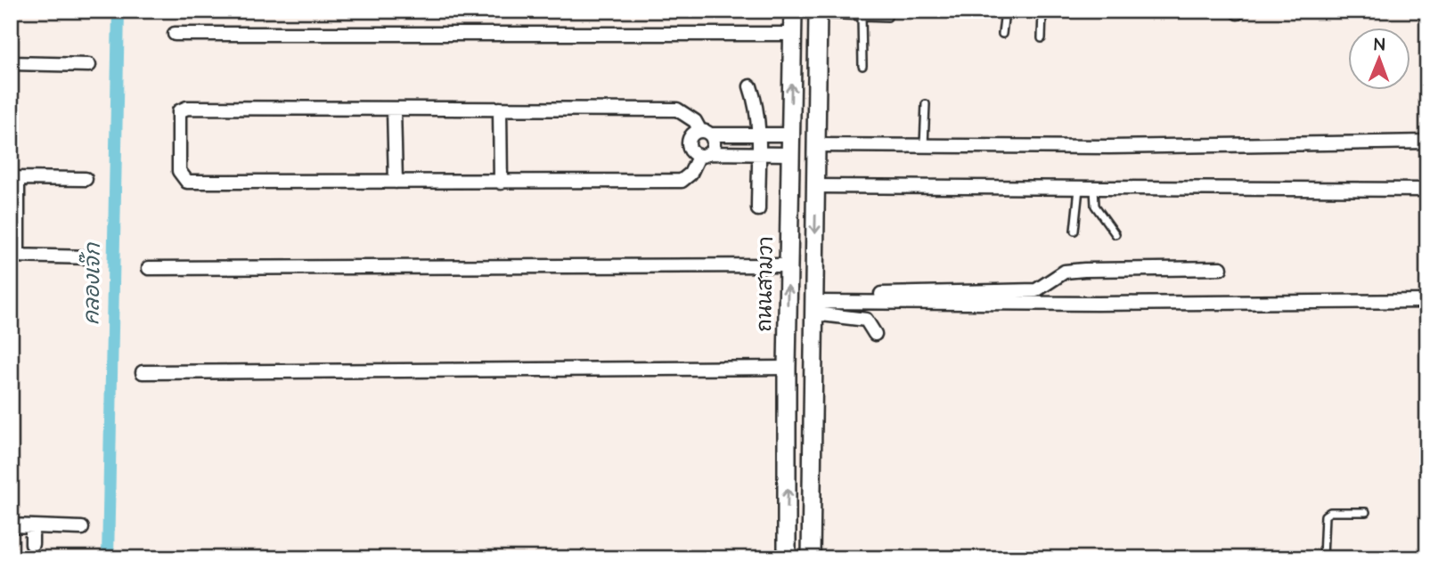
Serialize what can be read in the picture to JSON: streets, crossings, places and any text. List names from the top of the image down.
{
  "streets": {
    "street": ["ถนนสามวา"]
  },
  "water": ["คลองเจ๊ก"],
  "north": "top"
}
